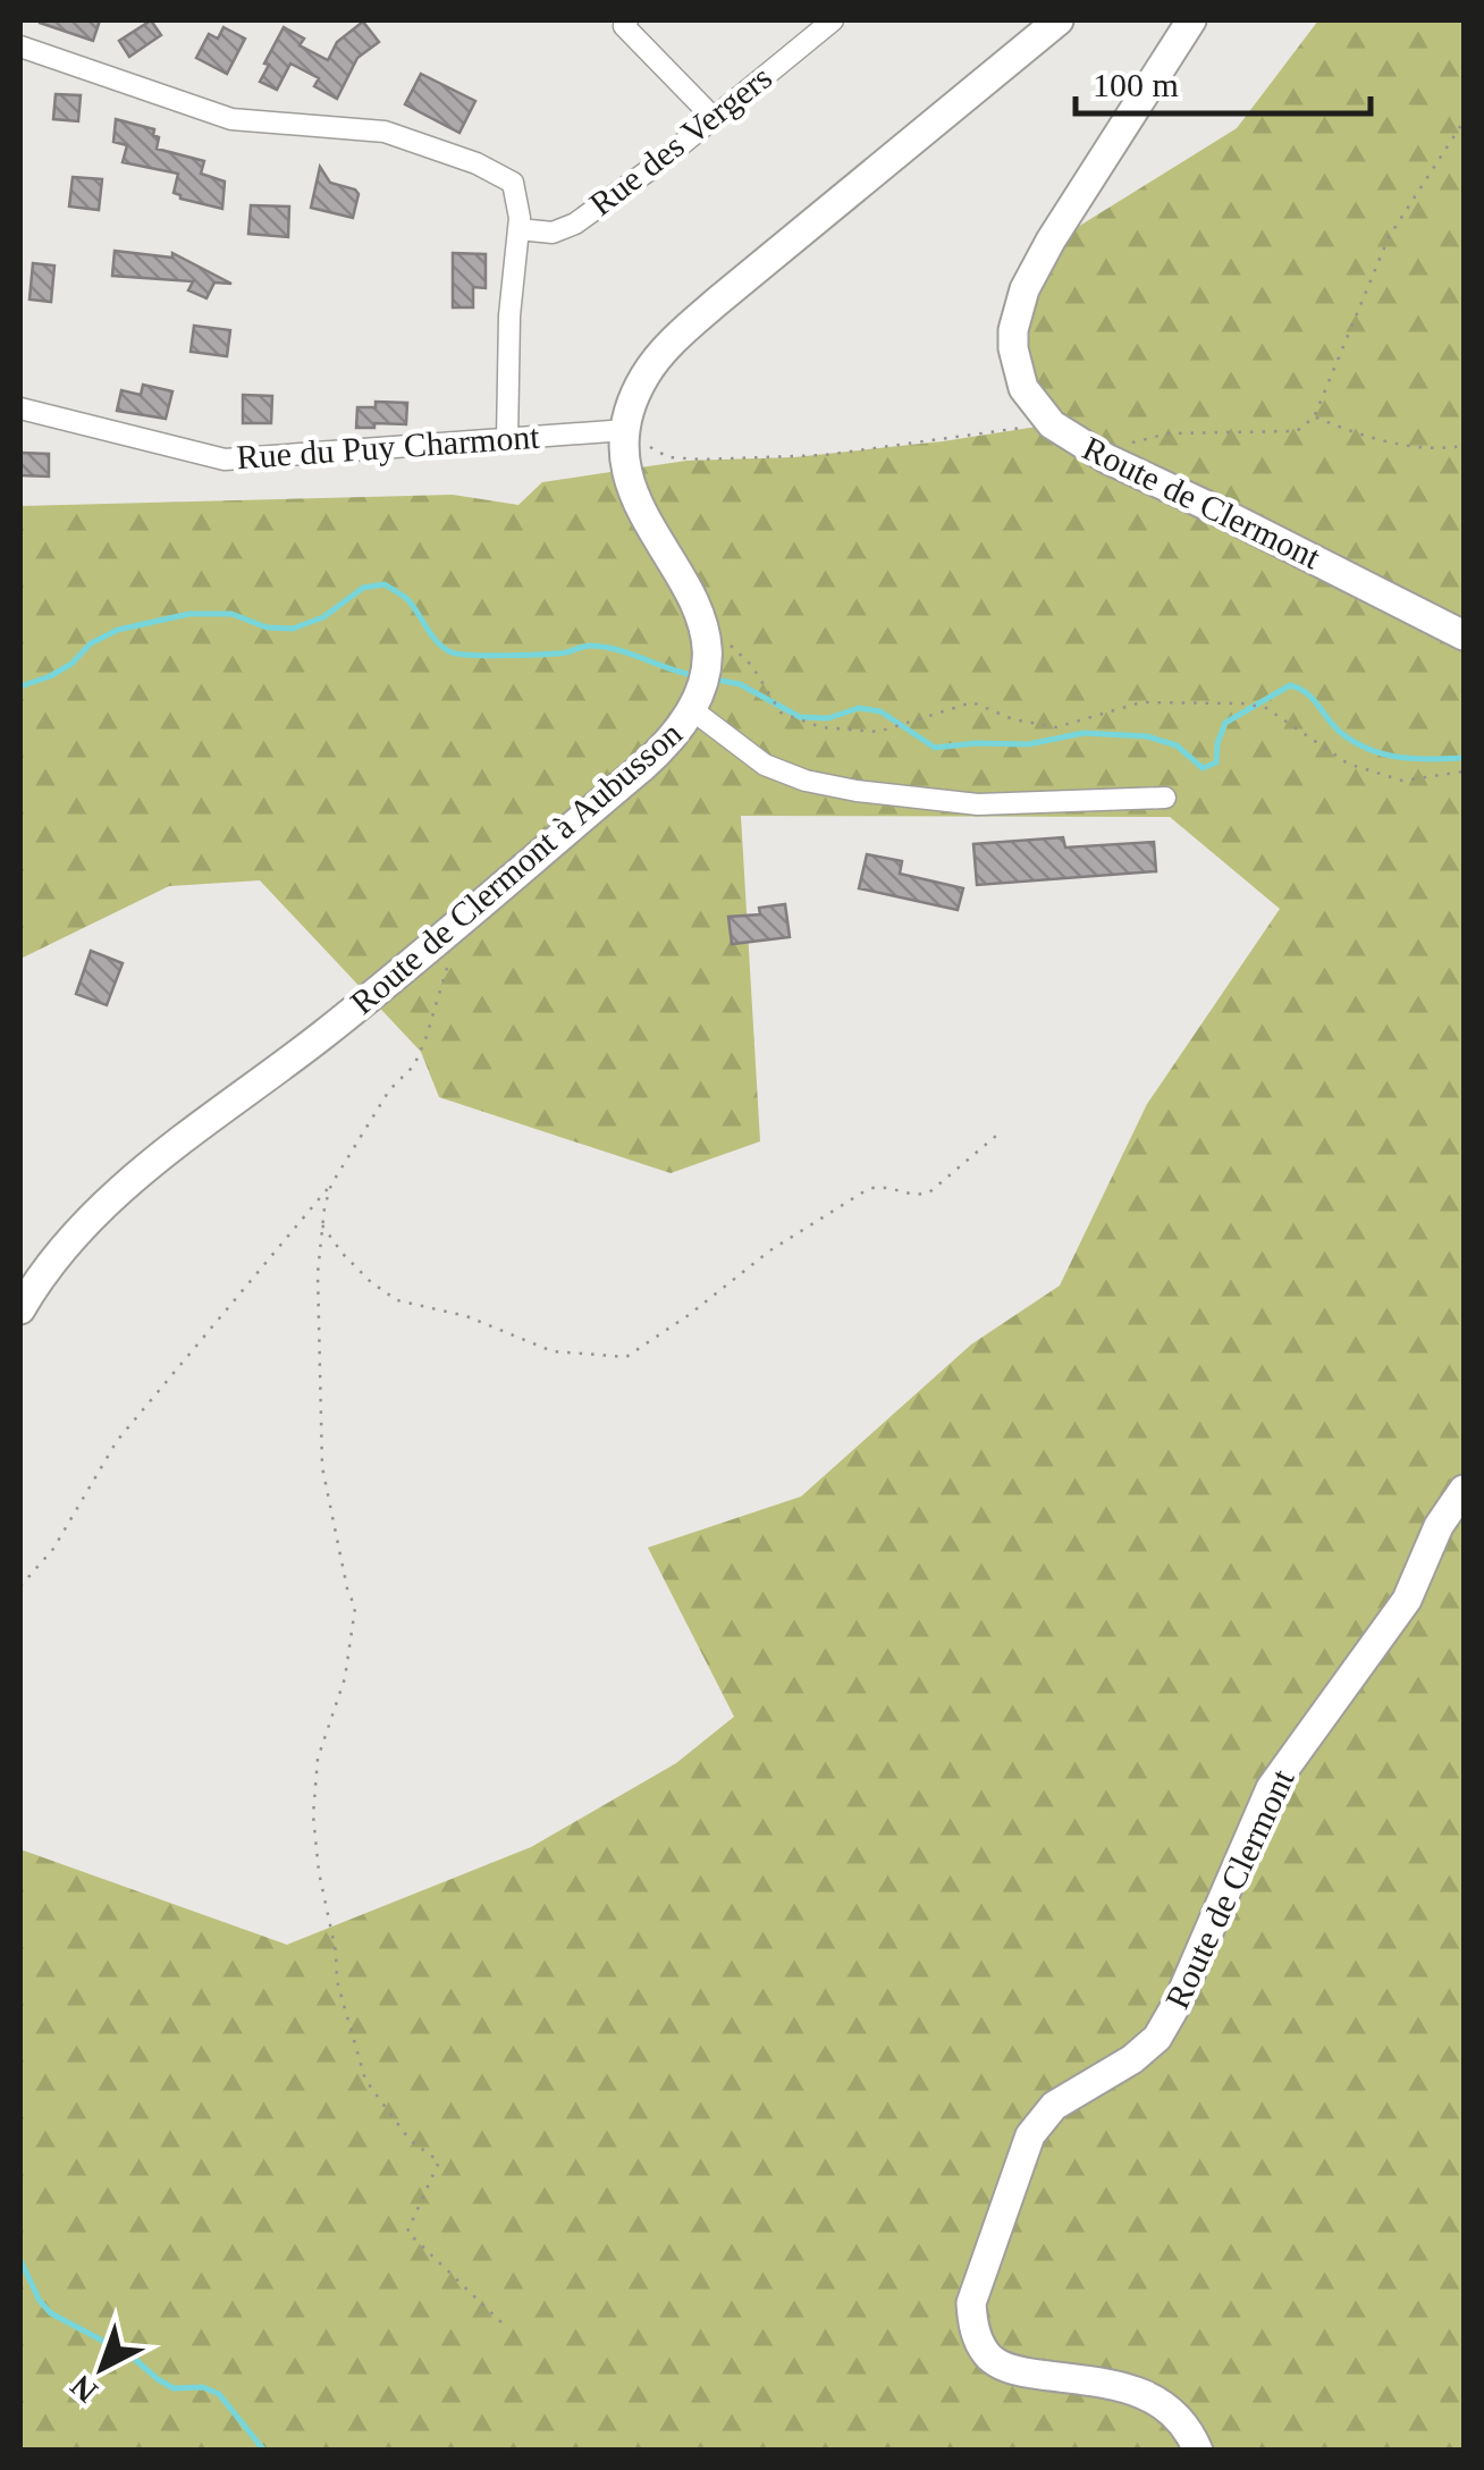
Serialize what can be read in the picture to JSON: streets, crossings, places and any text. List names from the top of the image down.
{
  "streets": {
    "street": [
      "Rue des Vergers",
      "Rue du Puy Charmont",
      "Route de Clermont",
      "Route de Clermont à Aubusson"
    ]
  },
  "crossings": [
    ["Rue du Puy Charmont", "Route de Clermont à Aubusson"]
  ],
  "scale_bar": "100 m",
  "north": "bottom left"
}
